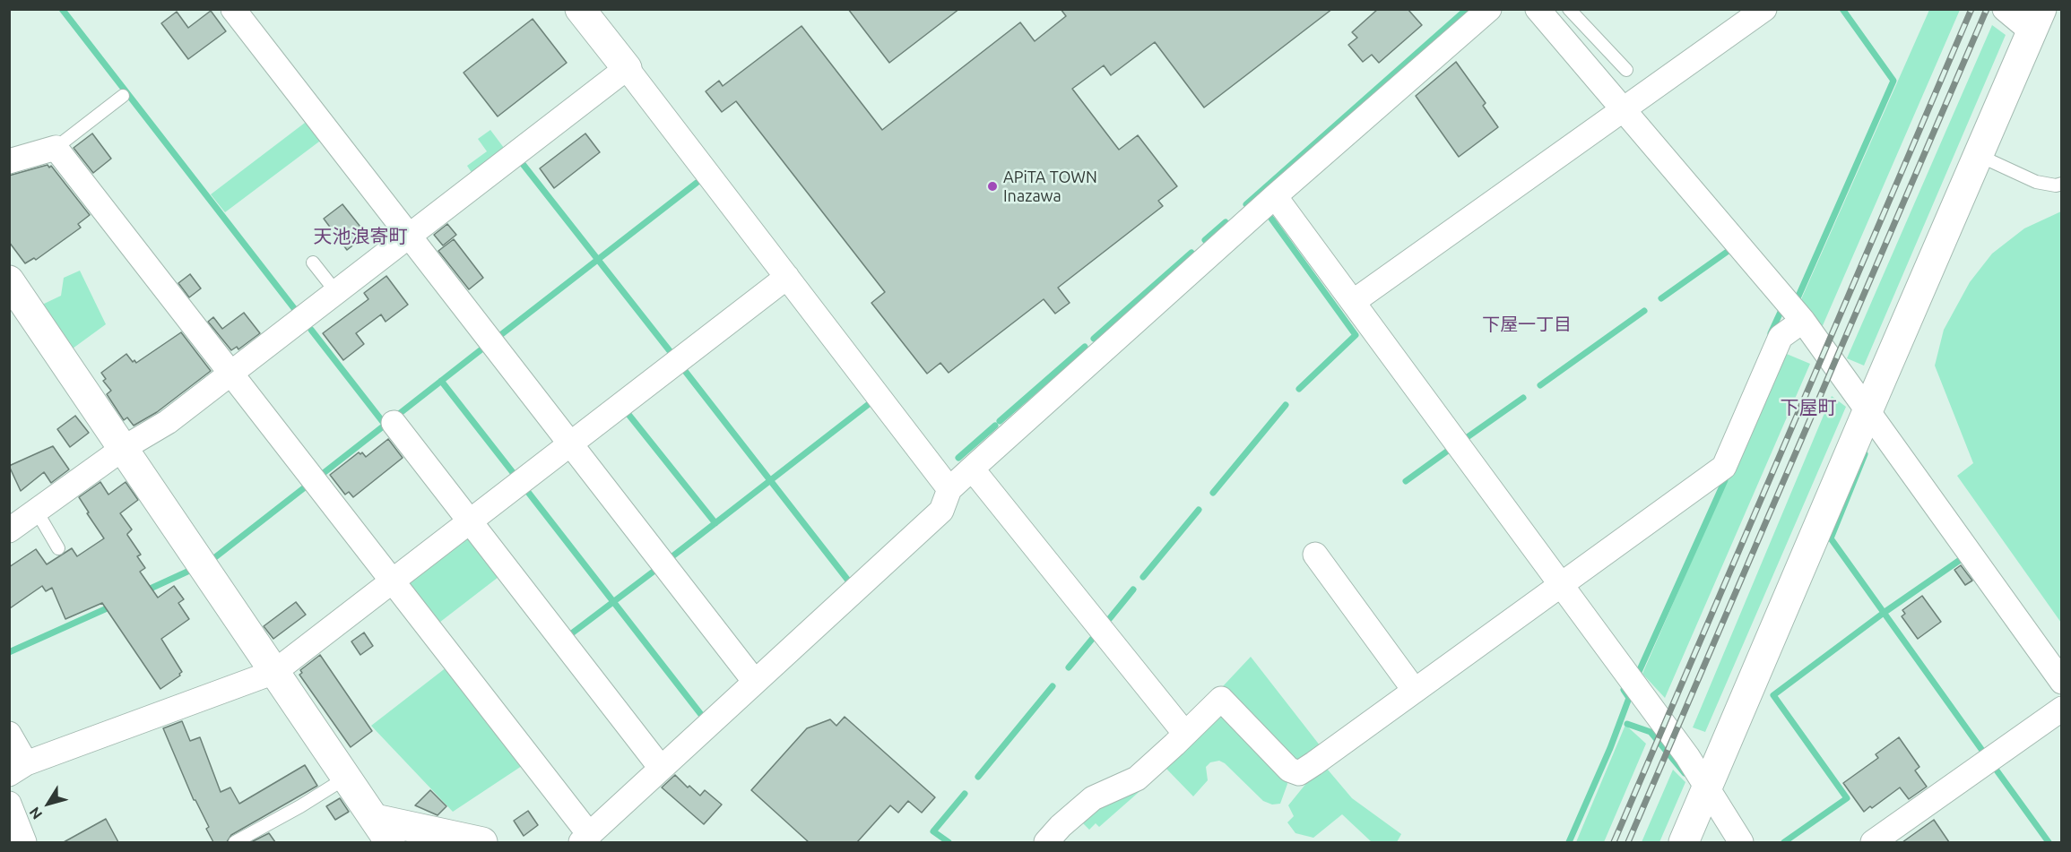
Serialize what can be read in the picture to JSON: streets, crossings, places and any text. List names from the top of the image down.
{
  "districts": ["天池浪寄町", "下屋一丁目", "下屋町"],
  "places": ["APiTA TOWN Inazawa"],
  "north": "bottom left"
}
